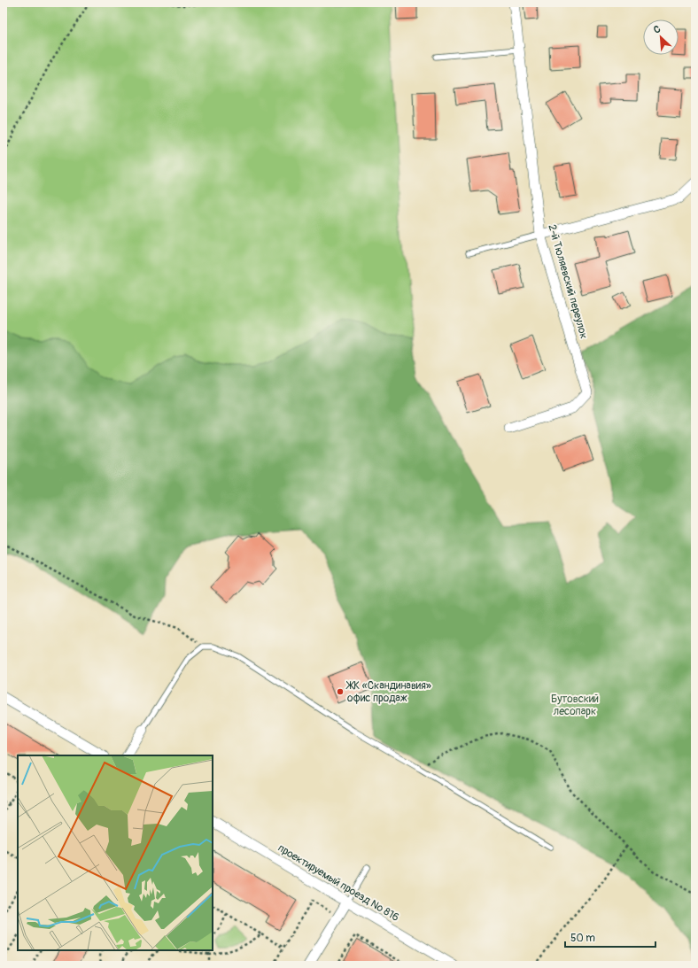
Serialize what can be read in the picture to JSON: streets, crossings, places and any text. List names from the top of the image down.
{
  "streets": {
    "street": ["2-й Тюляевский переулок", "проектируемый проезд № 816"]
  },
  "parks": ["Бутовский лесопарк"],
  "places": ["ЖК «Скандинавия» офис продаж"],
  "scale_bar": "50 m",
  "north": "top left"
}
